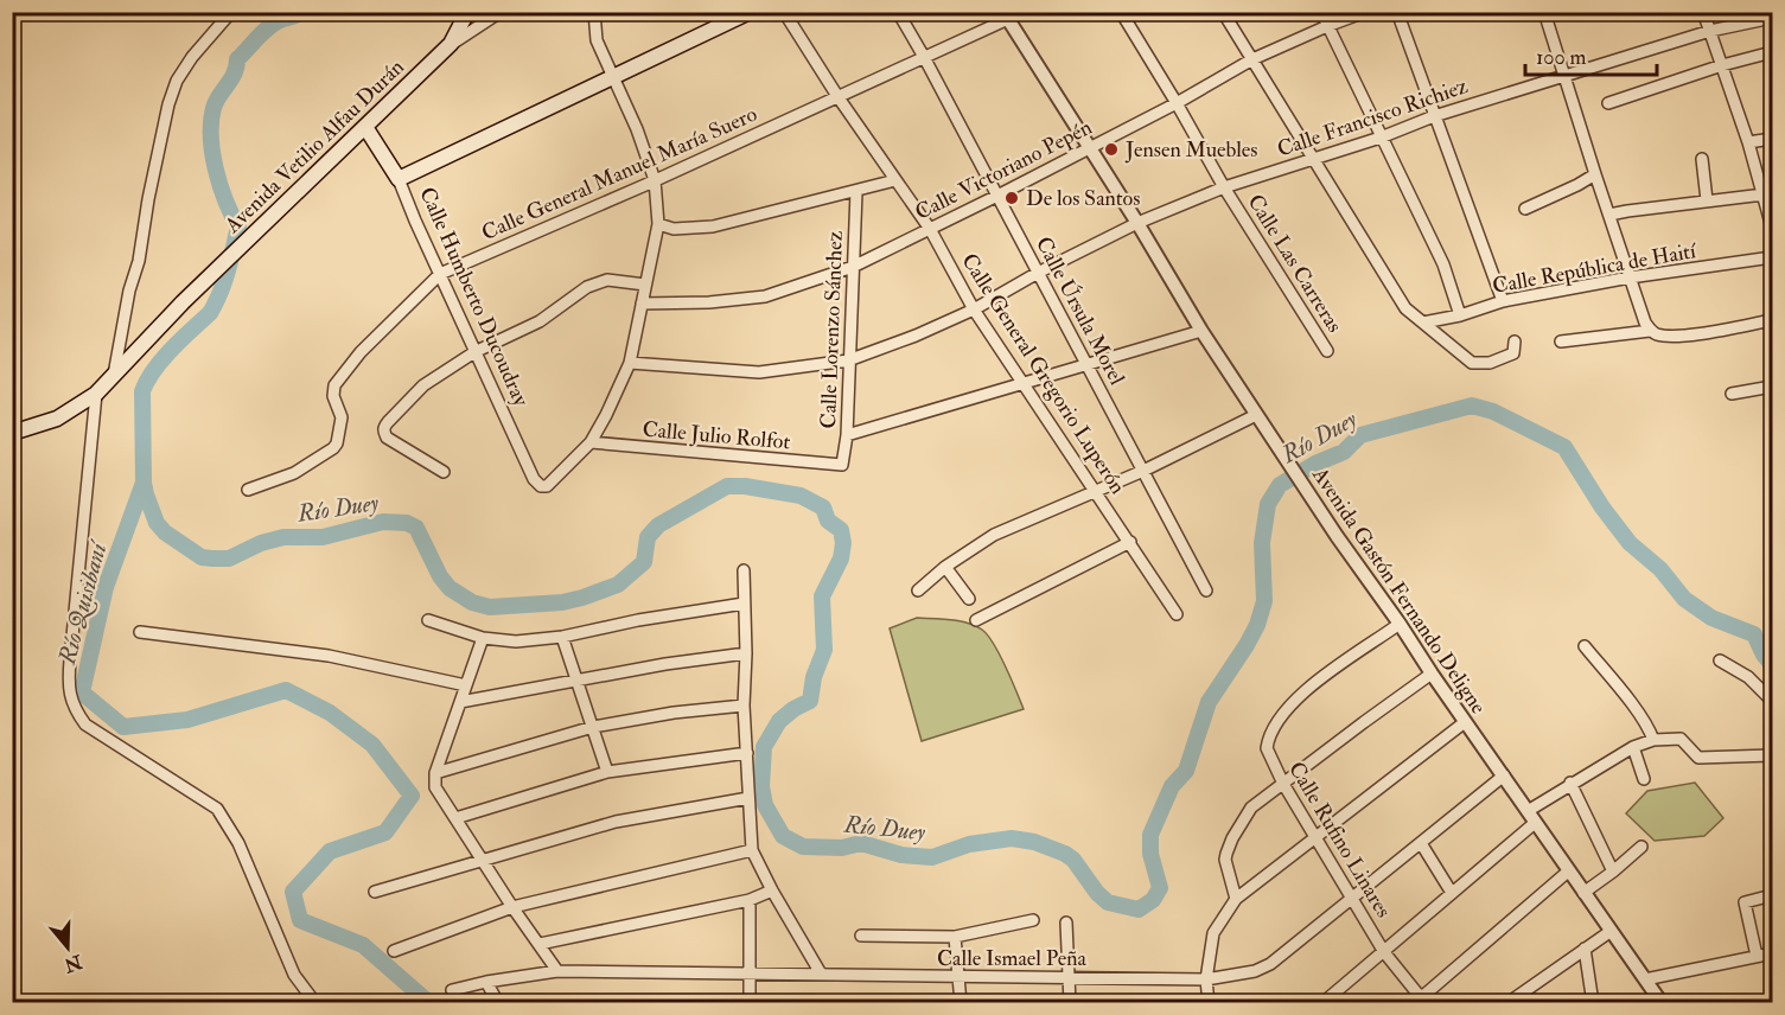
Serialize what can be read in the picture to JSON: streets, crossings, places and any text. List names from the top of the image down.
{
  "streets": {
    "main road": ["Avenida Vetilio Alfau Durán", "Calle Humberto Ducoudray"],
    "street": [
      "Calle Francisco Richiez",
      "Calle Victoriano Pepén",
      "Calle General Manuel María Suero",
      "Calle Las Carreras",
      "Calle República de Haití",
      "Calle Úrsula Morel",
      "Calle Lorenzo Sánchez",
      "Calle General Gregorio Luperón",
      "Calle Julio Rolfot",
      "Avenida Gastón Fernando Deligne",
      "Calle Rufino Linares",
      "Calle Ismael Peña"
    ]
  },
  "crossings": [
    ["Calle Francisco Richiez", "Calle Las Carreras"],
    ["Calle Francisco Richiez", "Calle Úrsula Morel"],
    ["Calle Francisco Richiez", "Calle Lorenzo Sánchez"],
    ["Calle Francisco Richiez", "Calle General Gregorio Luperón"],
    ["Calle Francisco Richiez", "Avenida Gastón Fernando Deligne"],
    ["Avenida Vetilio Alfau Durán", "Calle Humberto Ducoudray"],
    ["Calle Victoriano Pepén", "Calle Las Carreras"],
    ["Calle Victoriano Pepén", "Calle Úrsula Morel"],
    ["Calle Victoriano Pepén", "Calle Lorenzo Sánchez"],
    ["Calle Victoriano Pepén", "Calle General Gregorio Luperón"],
    ["Calle Victoriano Pepén", "Avenida Gastón Fernando Deligne"],
    ["Calle General Manuel María Suero", "Calle Humberto Ducoudray"],
    ["Calle General Manuel María Suero", "Calle Úrsula Morel"],
    ["Calle General Manuel María Suero", "Calle General Gregorio Luperón"],
    ["Calle General Manuel María Suero", "Avenida Gastón Fernando Deligne"],
    ["Calle Humberto Ducoudray", "Calle Julio Rolfot"],
    ["Calle Lorenzo Sánchez", "Calle Julio Rolfot"],
    ["Avenida Gastón Fernando Deligne", "Calle Rufino Linares"],
    ["Avenida Gastón Fernando Deligne", "Calle Ismael Peña"],
    ["Calle Rufino Linares", "Calle Ismael Peña"]
  ],
  "water": ["Río Duey", "Río Quisibaní"],
  "places": ["Jensen Muebles", "De los Santos"],
  "scale_bar": "100 m",
  "north": "bottom"
}
